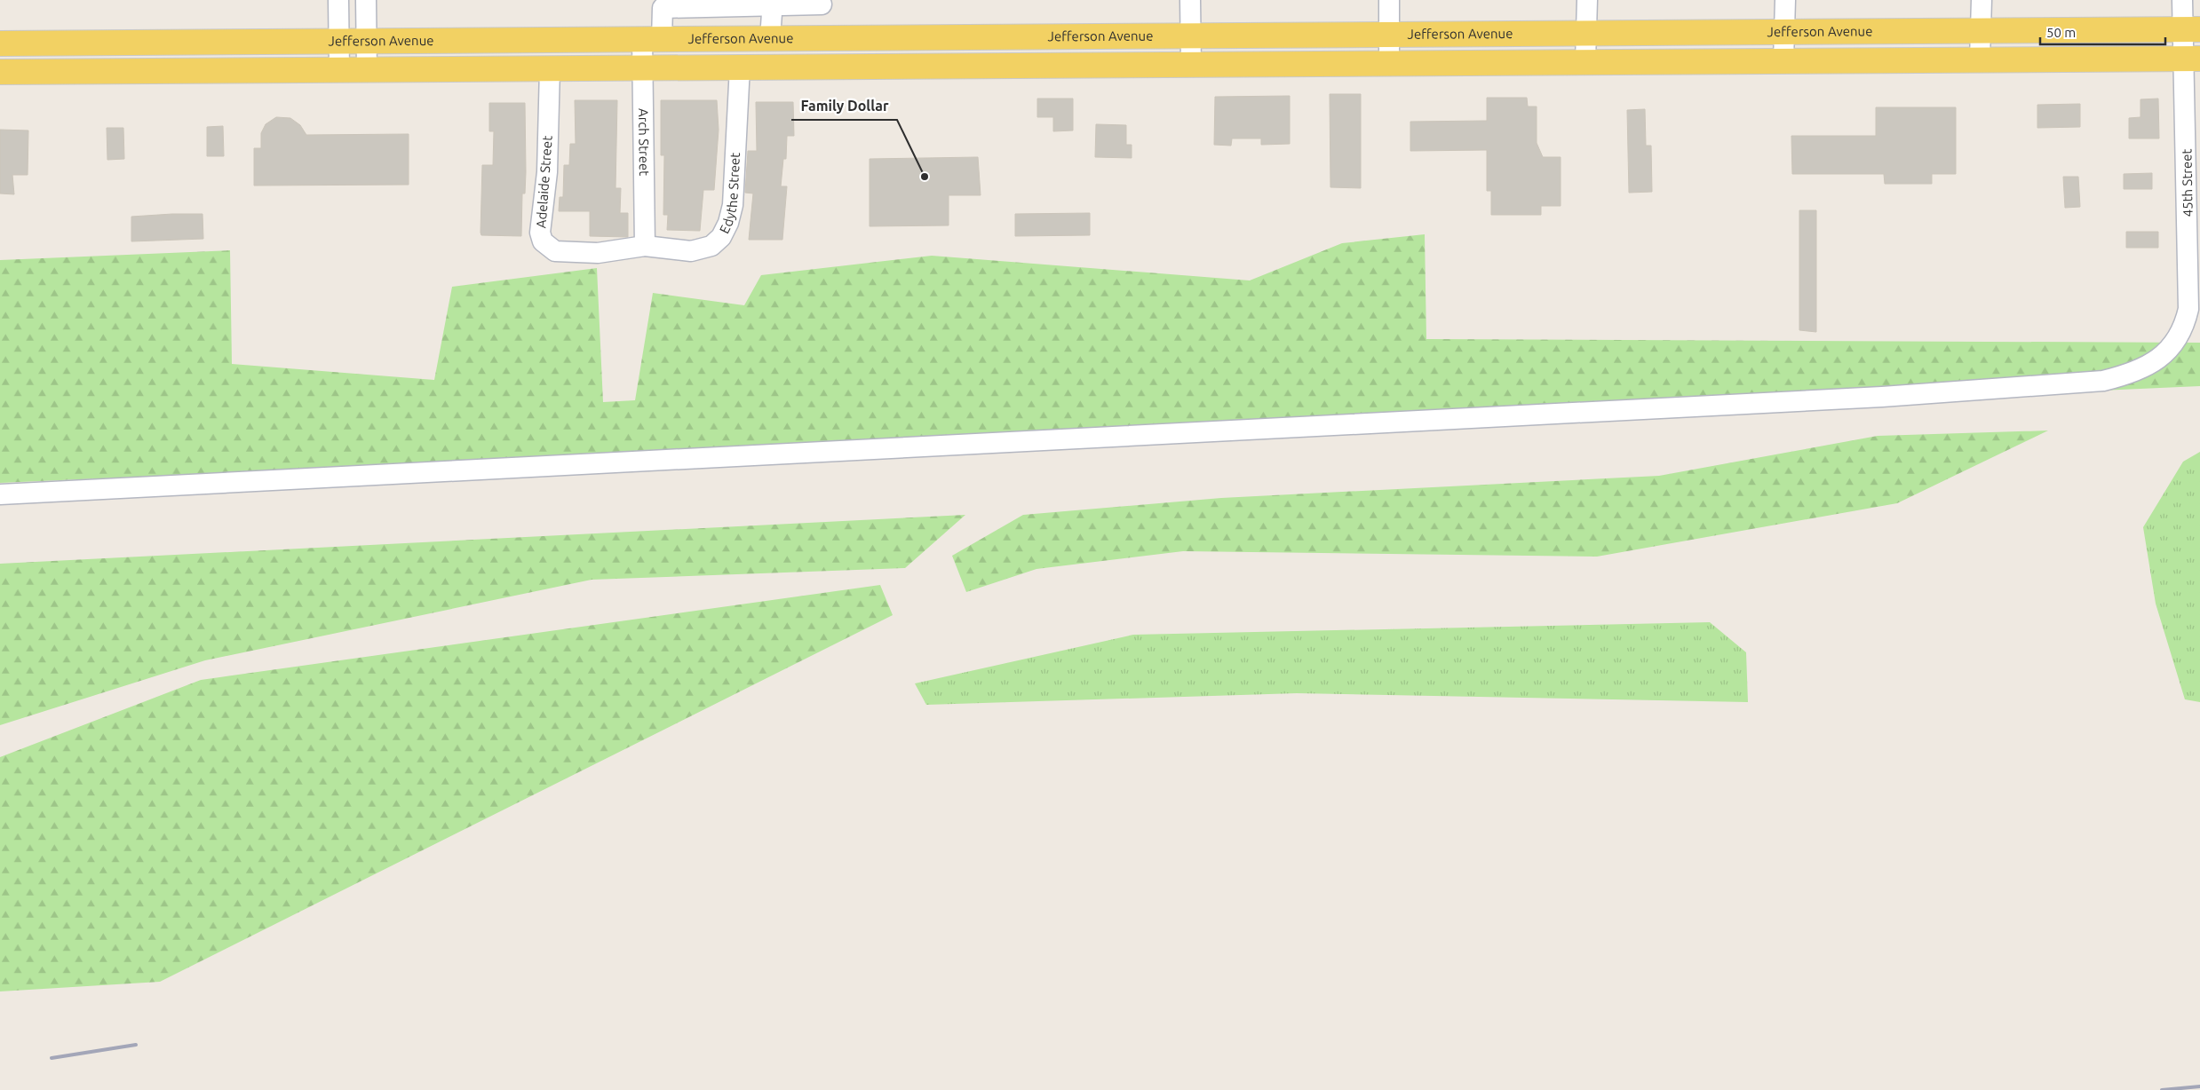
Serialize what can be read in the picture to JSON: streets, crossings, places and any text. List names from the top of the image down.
{
  "streets": {
    "main road": ["Jefferson Avenue"],
    "street": [
      "Arch Street",
      "Adelaide Street",
      "45th Street",
      "Edythe Street"
    ]
  },
  "crossings": [
    ["Jefferson Avenue", "Arch Street"],
    ["Jefferson Avenue", "Adelaide Street"],
    ["Jefferson Avenue", "45th Street"],
    ["Jefferson Avenue", "Edythe Street"],
    ["Arch Street", "Adelaide Street"],
    ["Arch Street", "Edythe Street"],
    ["Adelaide Street", "Edythe Street"]
  ],
  "places": ["Family Dollar"],
  "scale_bar": "50 m"
}
